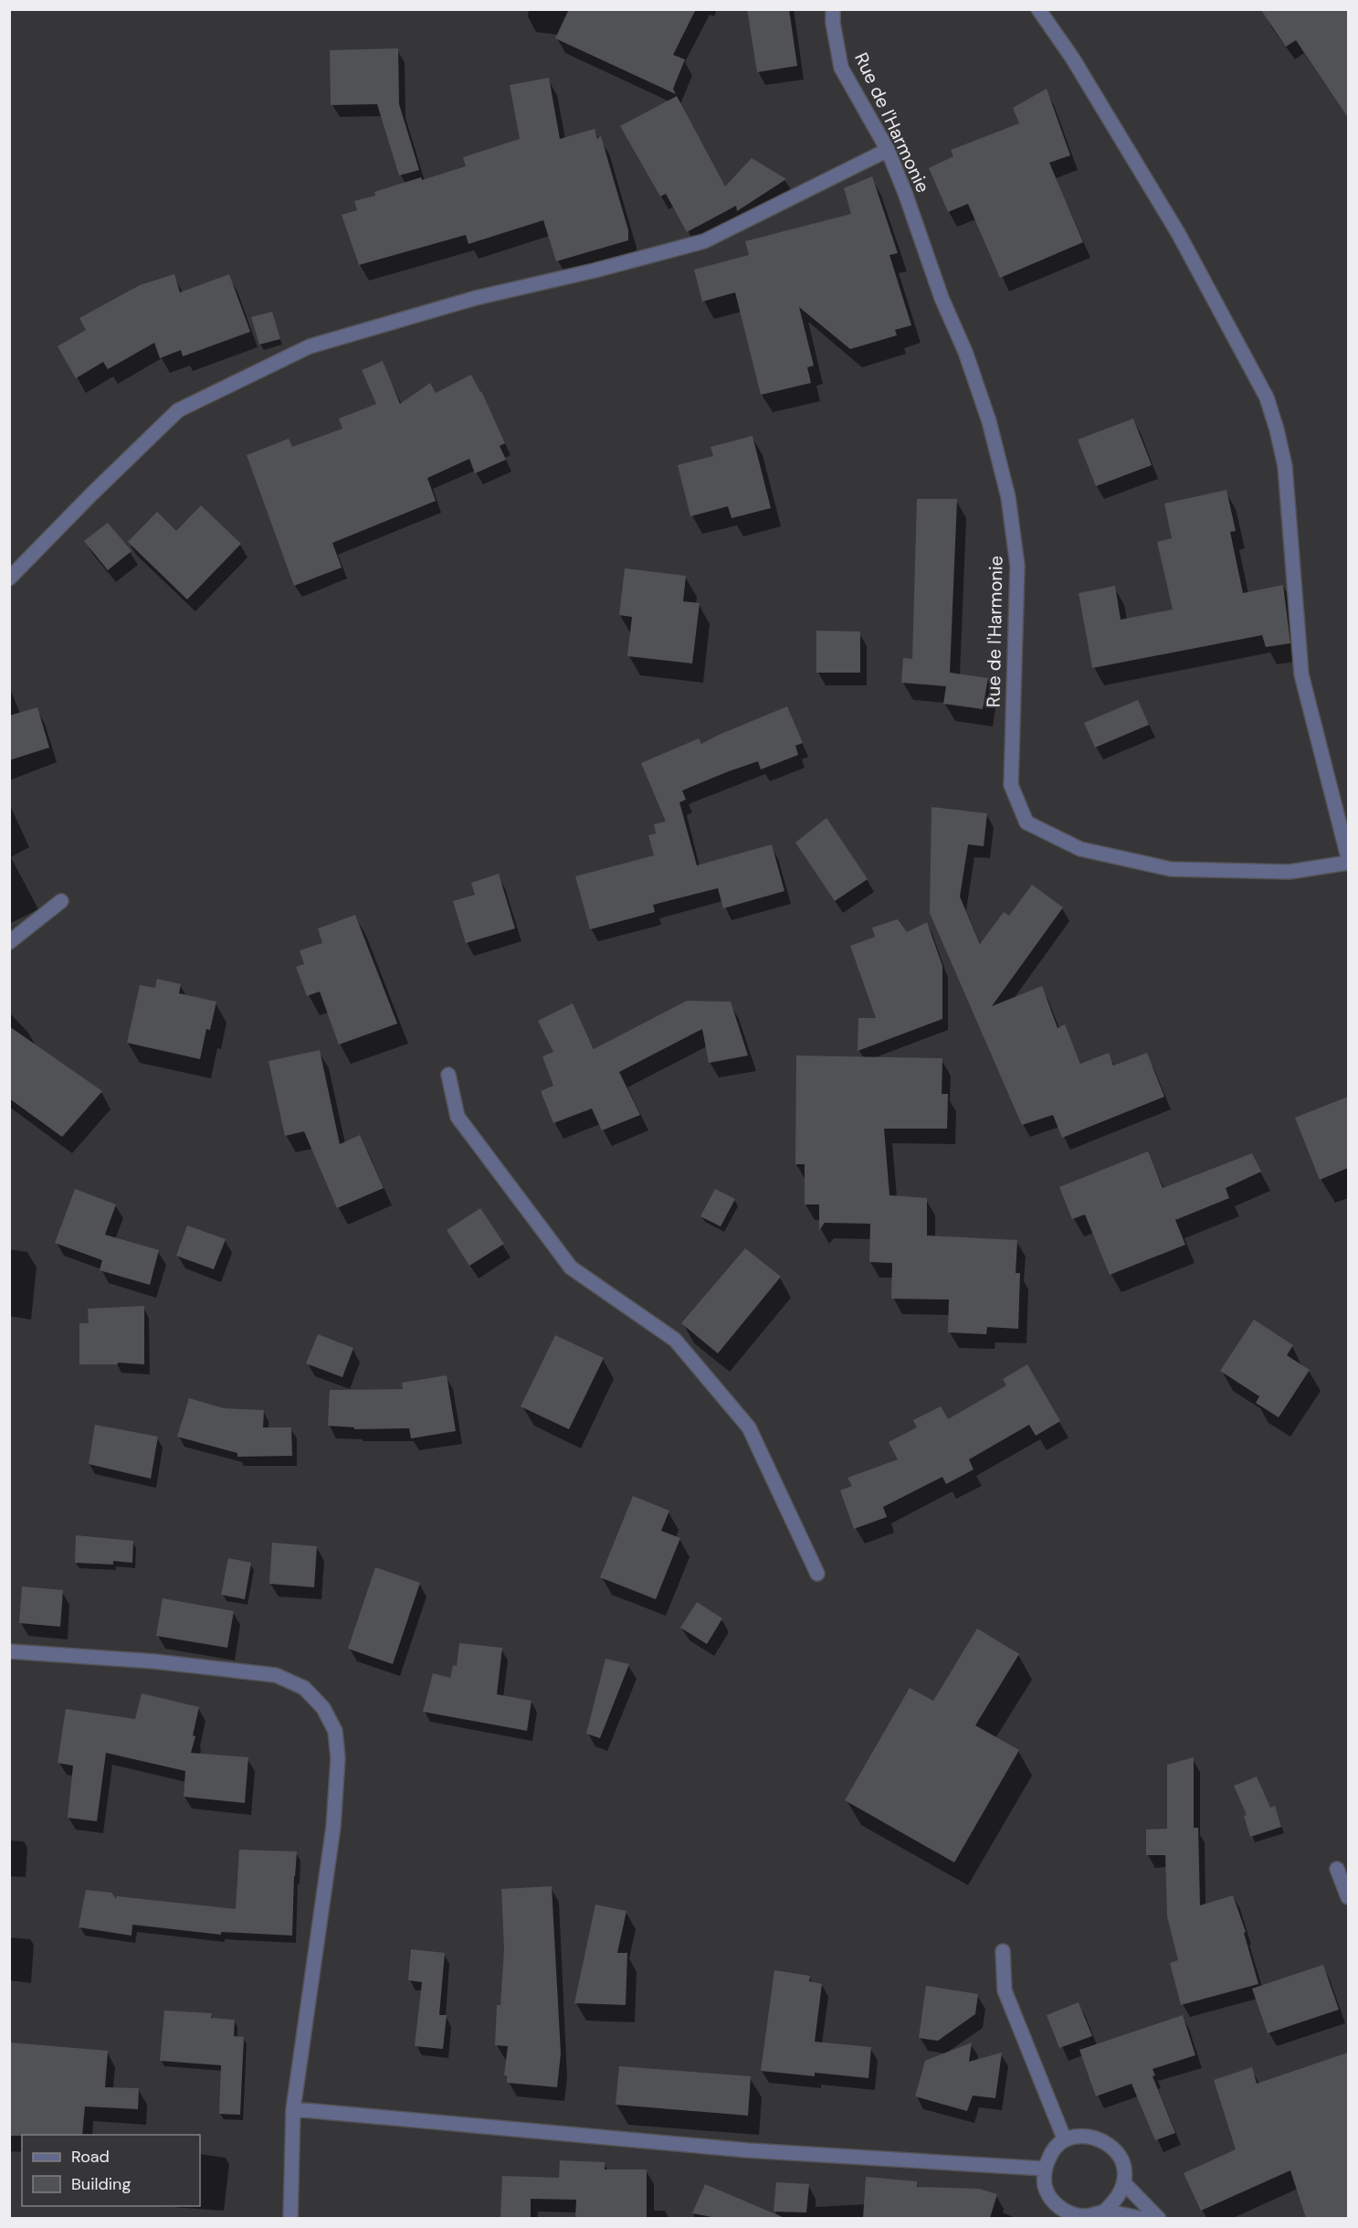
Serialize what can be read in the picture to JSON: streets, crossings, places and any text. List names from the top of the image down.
{
  "streets": {
    "street": ["Rue de l'Harmonie"]
  },
  "legend": ["Road", "Building"]
}
